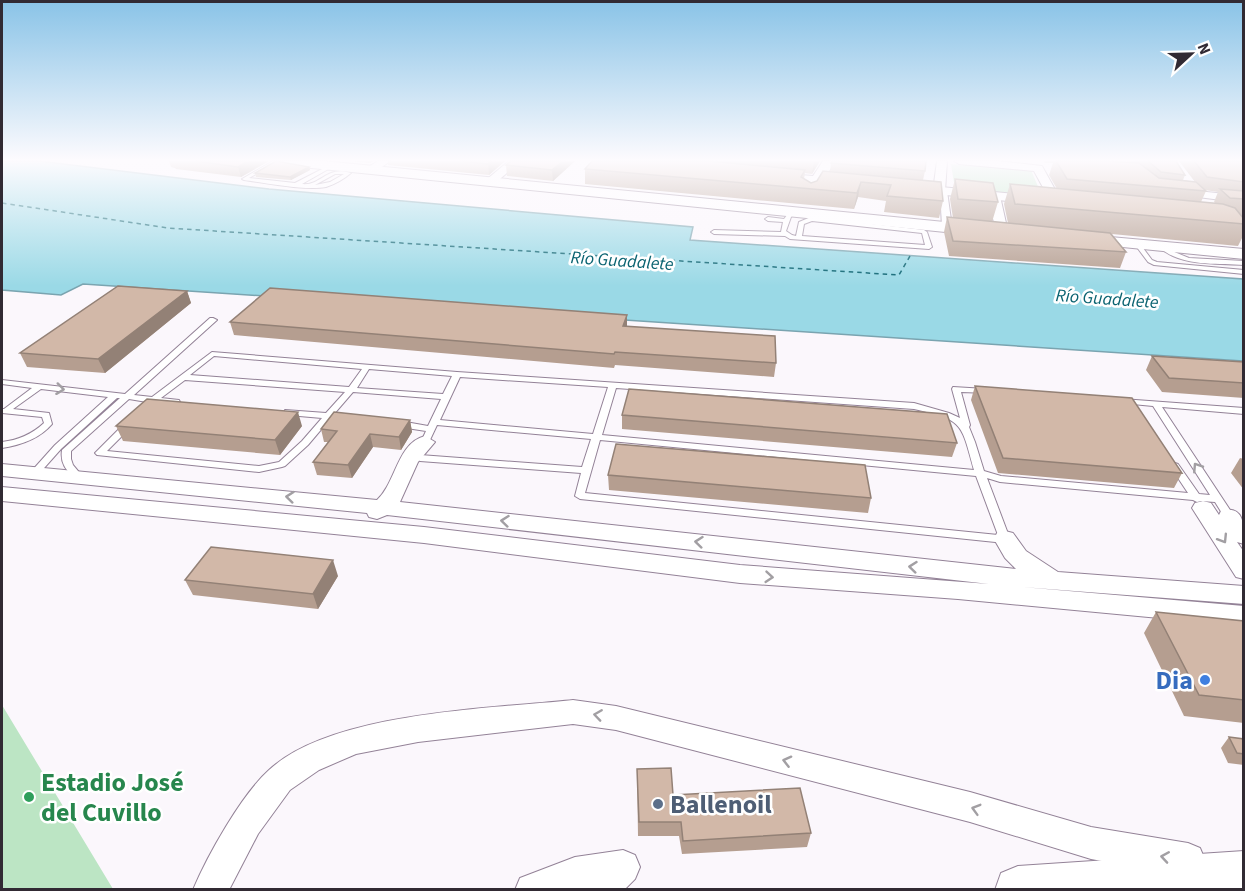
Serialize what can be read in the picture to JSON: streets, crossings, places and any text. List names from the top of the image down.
{
  "water": ["Río Guadalete"],
  "places": ["Dia", "Estadio José del Cuvillo", "Ballenoil"],
  "north": "right"
}
